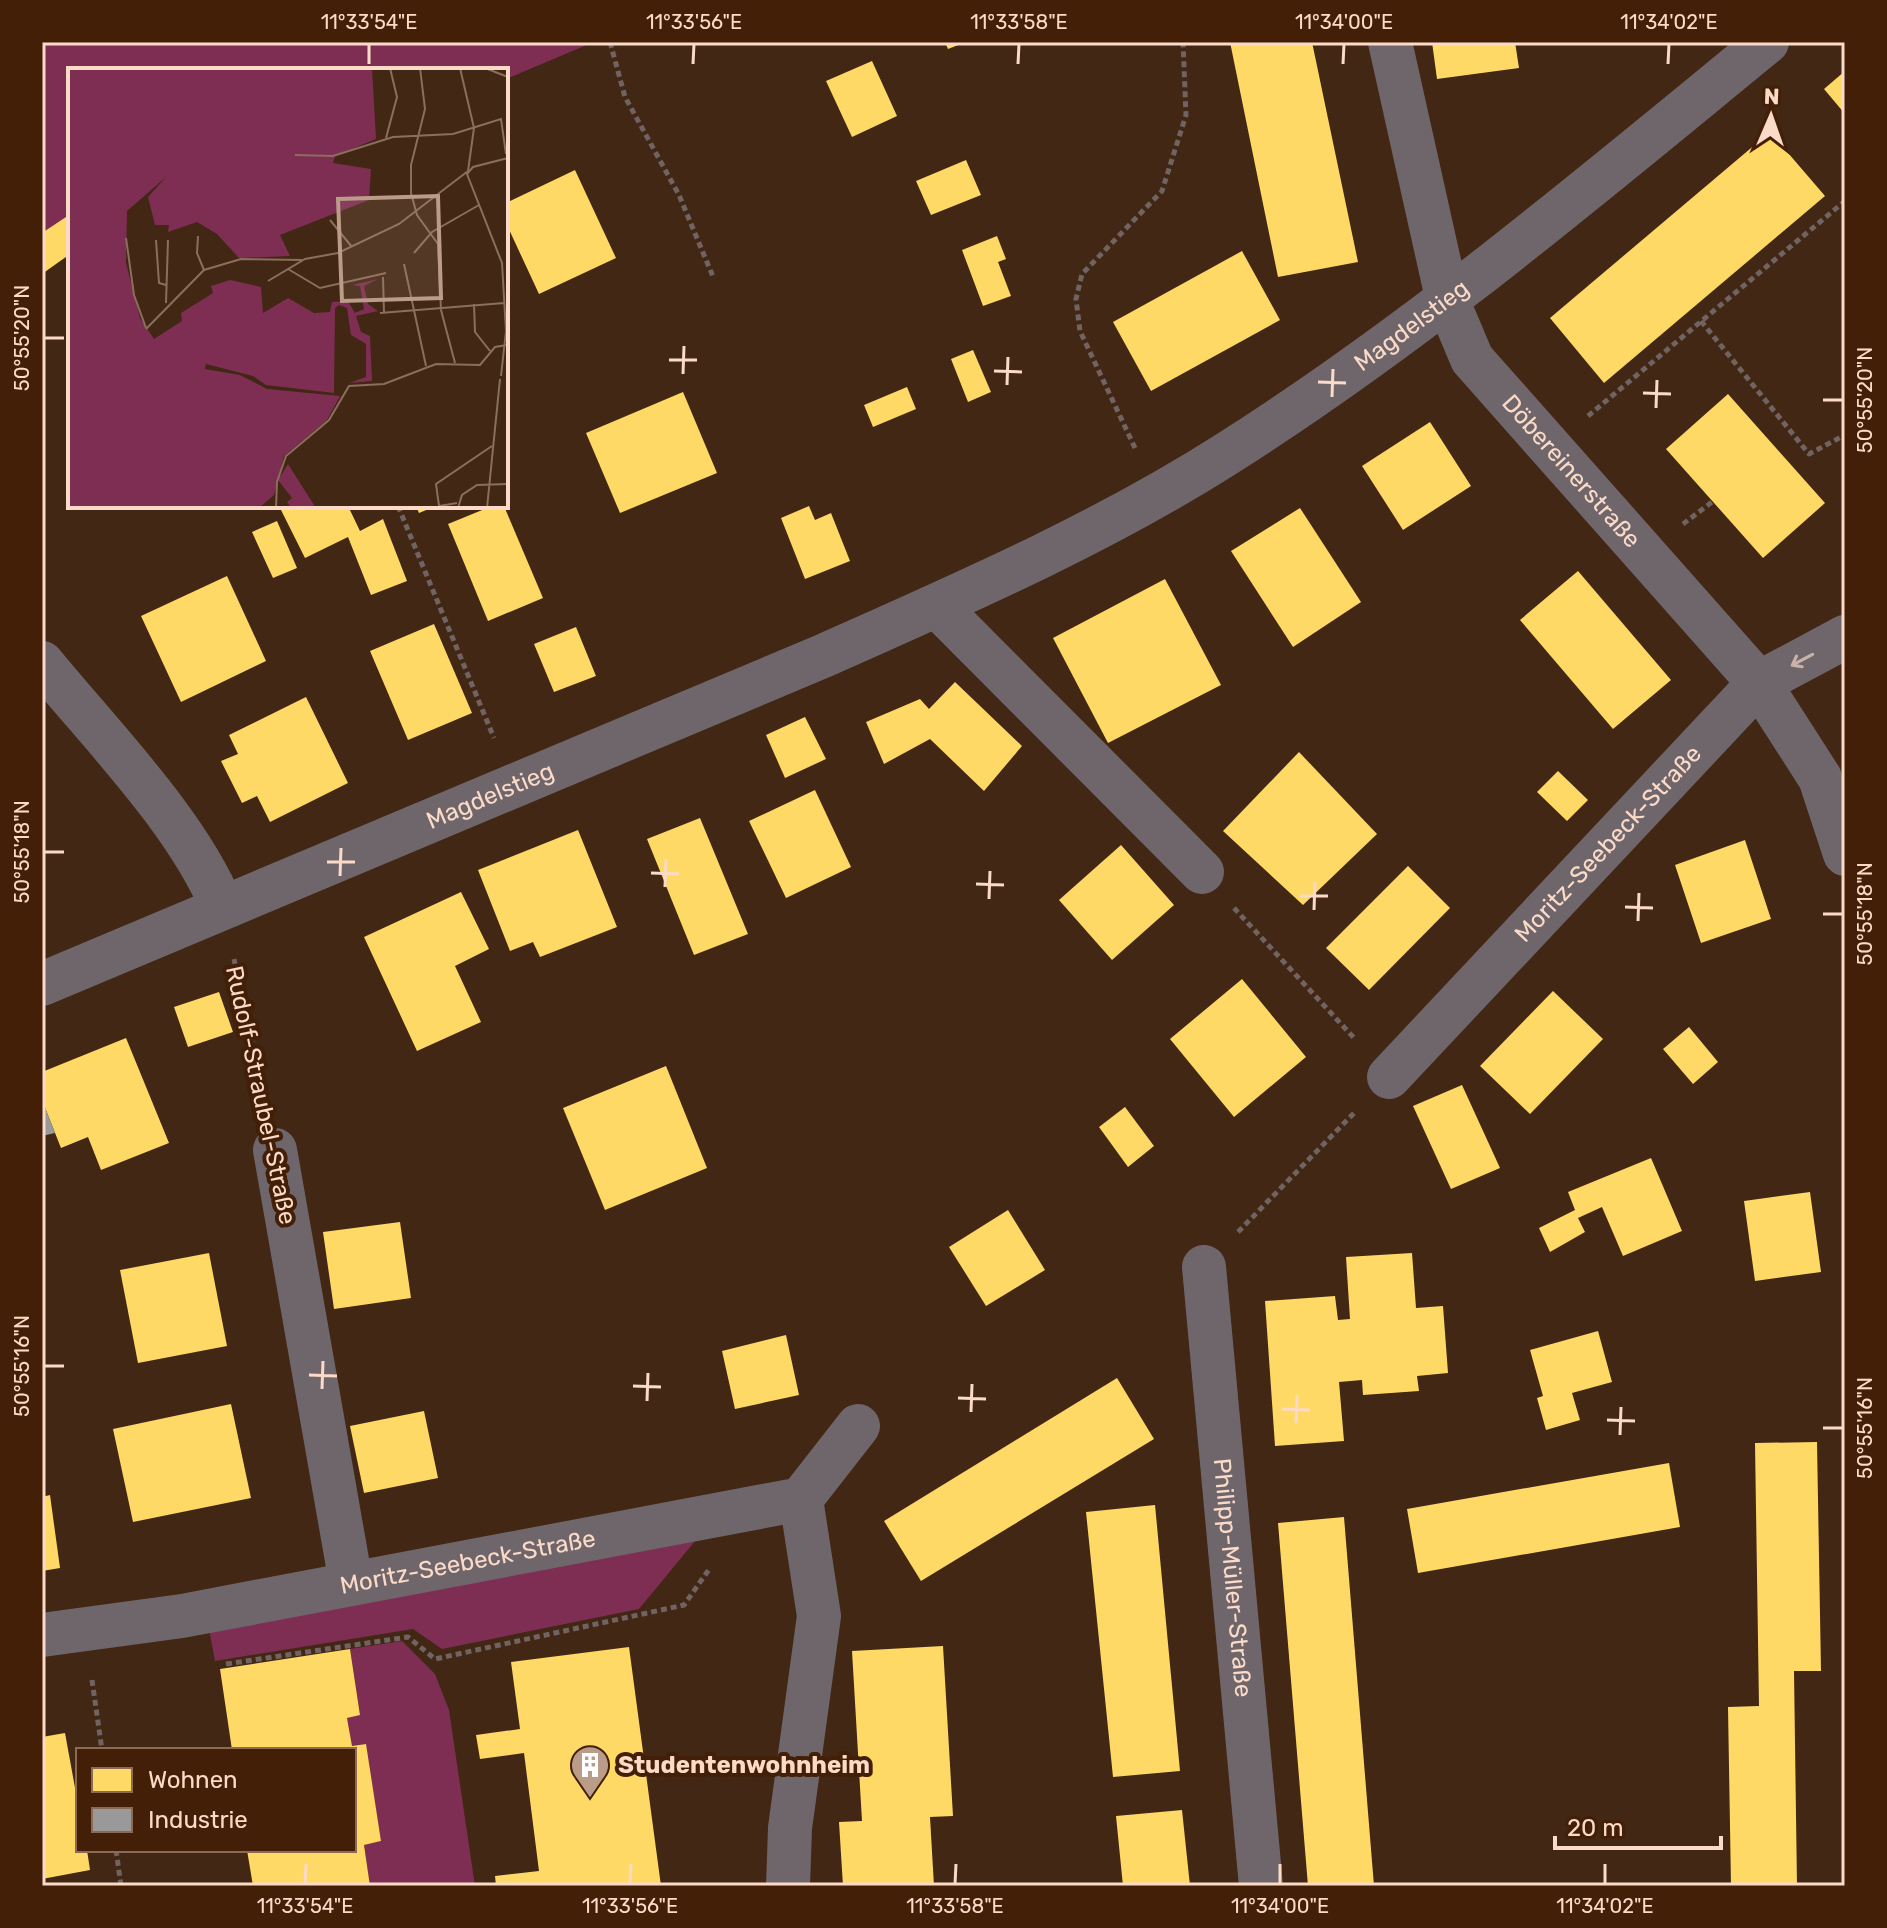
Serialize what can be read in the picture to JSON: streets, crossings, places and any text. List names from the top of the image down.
{
  "streets": {
    "street": [
      "Magdelstieg",
      "Döbereinerstraße",
      "Moritz-Seebeck-Straße",
      "Rudolf-Straubel-Straße",
      "Philipp-Müller-Straße"
    ]
  },
  "crossings": [
    ["Magdelstieg", "Döbereinerstraße"],
    ["Magdelstieg", "Rudolf-Straubel-Straße"],
    ["Döbereinerstraße", "Moritz-Seebeck-Straße"],
    ["Moritz-Seebeck-Straße", "Rudolf-Straubel-Straße"]
  ],
  "places": {
    "building": ["Studentenwohnheim"]
  },
  "legend": ["Wohnen", "Industrie"],
  "scale_bar": "20 m",
  "north": "top",
  "coordinates": [
    "11°33'54\"E",
    "11°33'56\"E",
    "11°33'58\"E",
    "11°34'00\"E",
    "11°34'02\"E",
    "50°55'20\"N",
    "50°55'18\"N",
    "50°55'16\"N"
  ]
}
